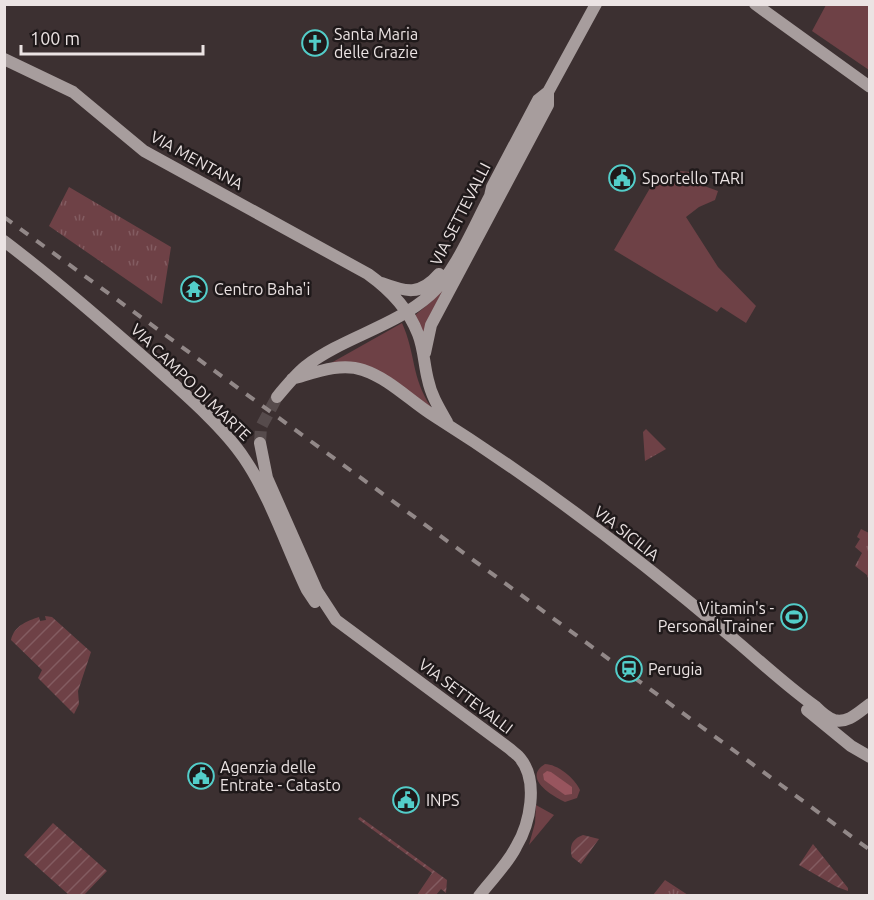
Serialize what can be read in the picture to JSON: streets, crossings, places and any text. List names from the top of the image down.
{
  "streets": {
    "main road": [
      "VIA MENTANA",
      "VIA SETTEVALLI",
      "VIA CAMPO DI MARTE",
      "VIA SICILIA"
    ]
  },
  "crossings": [
    ["VIA SETTEVALLI", "VIA CAMPO DI MARTE"],
    ["VIA SETTEVALLI", "VIA SICILIA"]
  ],
  "places": {
    "church": ["Santa Maria delle Grazie"],
    "public building": ["Sportello TARI", "Agenzia delle Entrate - Catasto", "INPS"],
    "temple": ["Centro Baha'i"],
    "sports": ["Vitamin's - Personal Trainer"],
    "station": ["Perugia"]
  },
  "scale_bar": "100 m"
}
